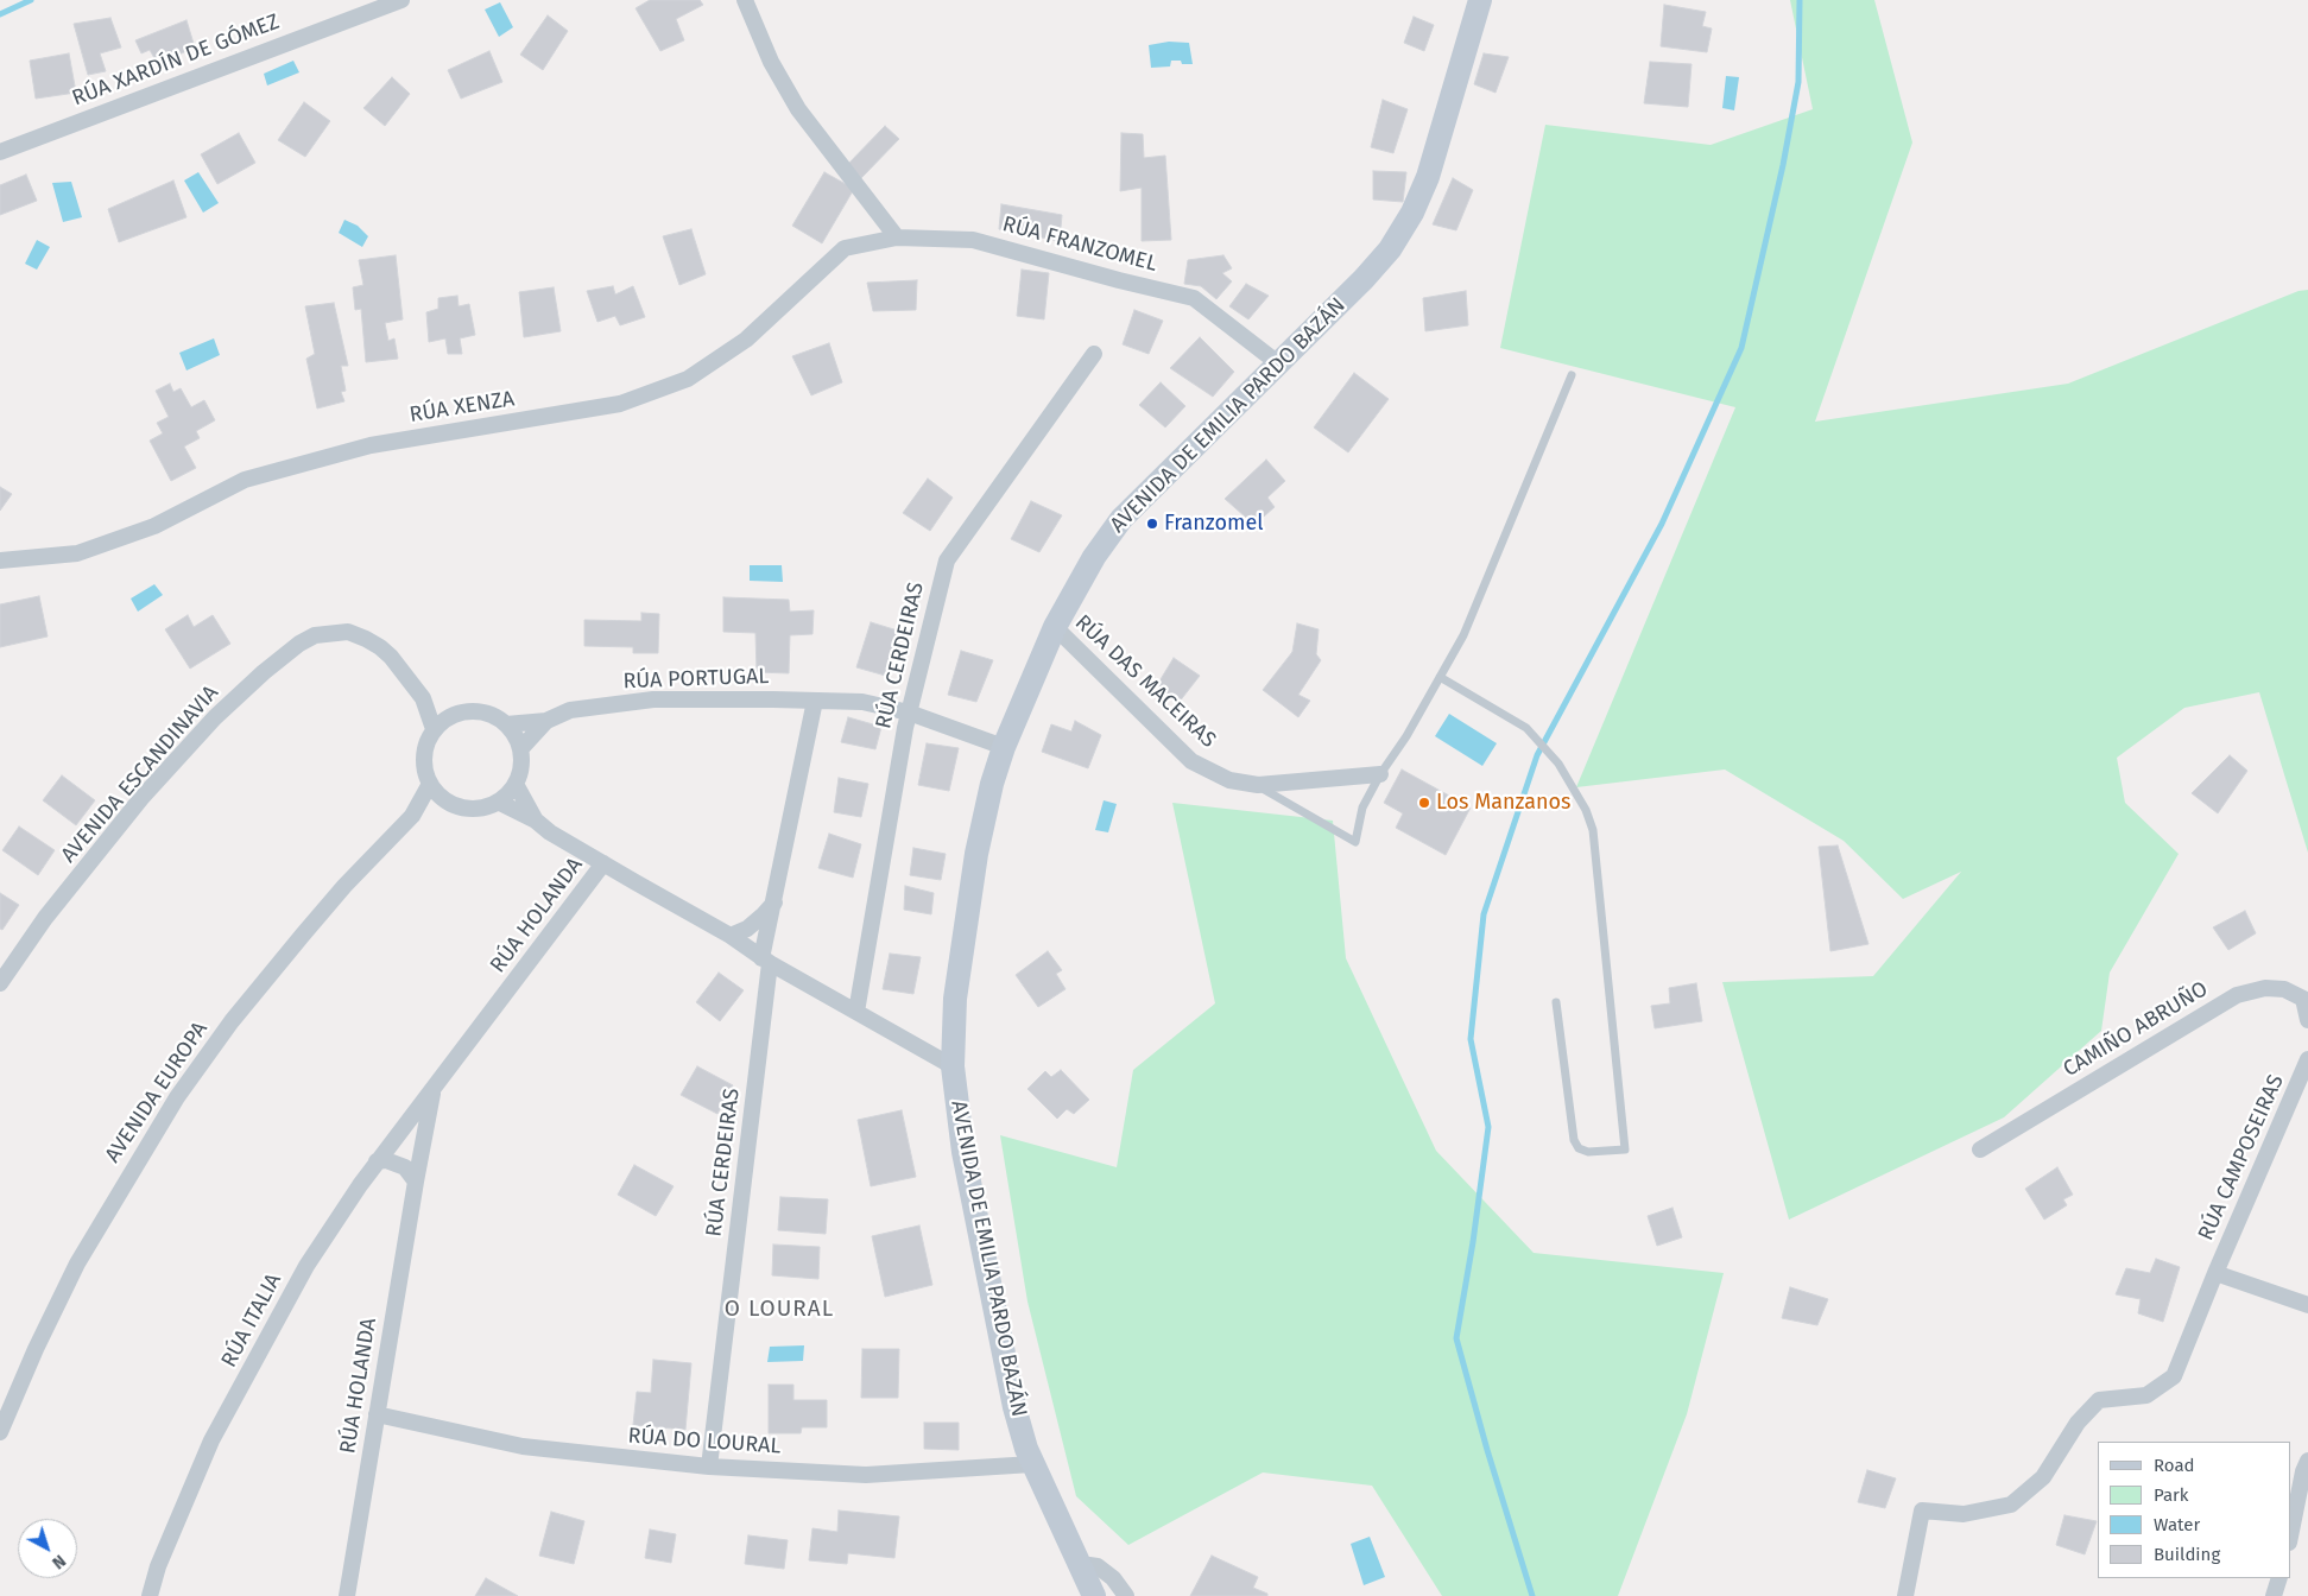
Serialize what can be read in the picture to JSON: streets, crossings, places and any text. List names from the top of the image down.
{
  "streets": {
    "street": [
      "RÚA XARDÍN DE GÓMEZ",
      "RÚA FRANZOMEL",
      "RÚA XENZA",
      "AVENIDA DE EMILIA PARDO BAZÁN",
      "RÚA CERDEIRAS",
      "RÚA PORTUGAL",
      "RÚA DAS MACEIRAS",
      "AVENIDA ESCANDINAVIA",
      "RÚA HOLANDA",
      "CAMIÑO ABRUÑO",
      "AVENIDA EUROPA",
      "RÚA CAMPOSEIRAS",
      "RÚA ITALIA",
      "RÚA DO LOURAL"
    ]
  },
  "crossings": [
    ["RÚA FRANZOMEL", "RÚA XENZA"],
    ["RÚA FRANZOMEL", "AVENIDA DE EMILIA PARDO BAZÁN"],
    ["AVENIDA DE EMILIA PARDO BAZÁN", "RÚA PORTUGAL"],
    ["AVENIDA DE EMILIA PARDO BAZÁN", "RÚA DAS MACEIRAS"],
    ["AVENIDA DE EMILIA PARDO BAZÁN", "RÚA DO LOURAL"],
    ["RÚA CERDEIRAS", "RÚA PORTUGAL"],
    ["RÚA CERDEIRAS", "RÚA DO LOURAL"],
    ["RÚA PORTUGAL", "AVENIDA ESCANDINAVIA"],
    ["RÚA PORTUGAL", "AVENIDA EUROPA"],
    ["AVENIDA ESCANDINAVIA", "AVENIDA EUROPA"],
    ["RÚA HOLANDA", "RÚA ITALIA"],
    ["RÚA HOLANDA", "RÚA DO LOURAL"]
  ],
  "districts": ["O LOURAL"],
  "places": ["Franzomel", "Los Manzanos"],
  "legend": [
    "Road",
    "Park",
    "Water",
    "Building"
  ],
  "north": "bottom right"
}
